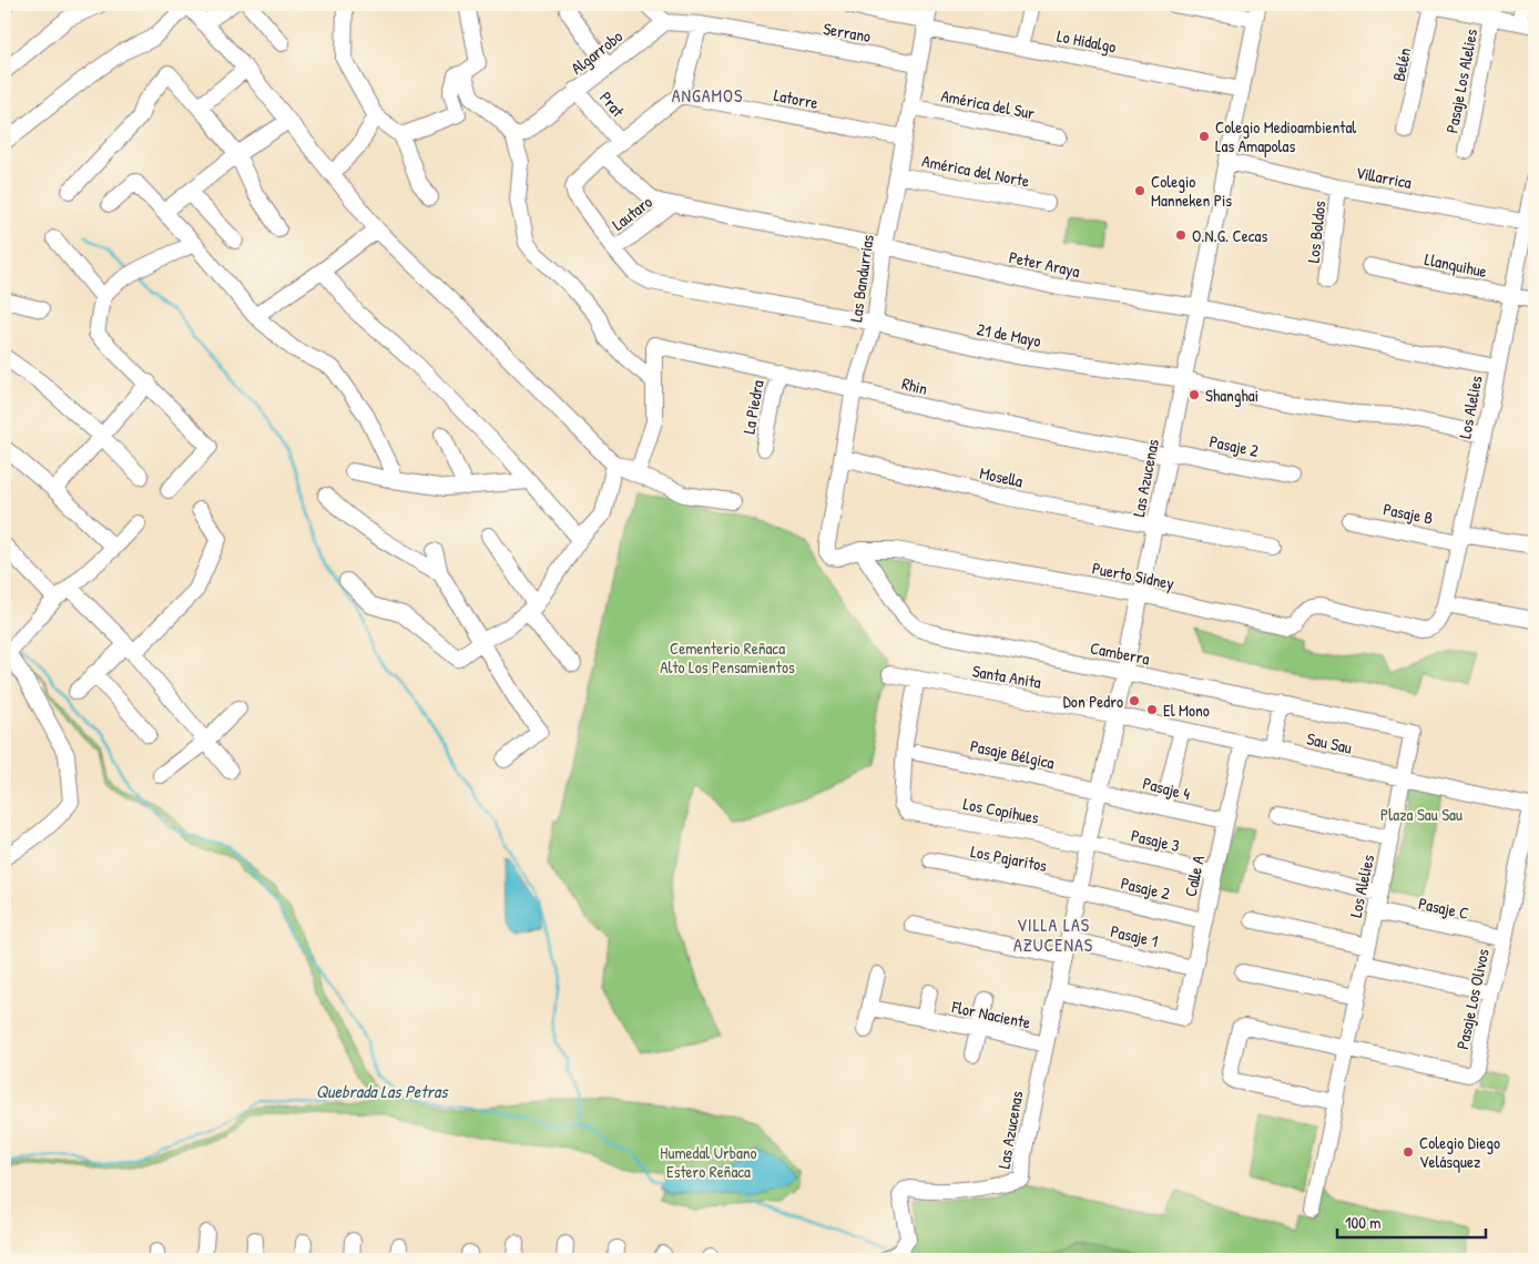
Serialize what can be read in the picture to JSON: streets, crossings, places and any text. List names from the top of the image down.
{
  "streets": {
    "street": [
      "Serrano",
      "Lo Hidalgo",
      "Algarrobo",
      "Belén",
      "Pasaje Los Alelies",
      "Latorre",
      "Prat",
      "América del Sur",
      "América del Norte",
      "Villarrica",
      "Lautaro",
      "Los Boldos",
      "Peter Araya",
      "Llanquihue",
      "Las Bandurrias",
      "21 de Mayo",
      "Rhin",
      "La Piedra",
      "Los Alelies",
      "Pasaje 2",
      "Mosella",
      "Las Azucenas",
      "Pasaje B",
      "Puerto Sidney",
      "Camberra",
      "Santa Anita",
      "Sau Sau",
      "Pasaje Bélgica",
      "Pasaje 4",
      "Los Copihues",
      "Pasaje 3",
      "Los Pajaritos",
      "Calle A",
      "Pasaje C",
      "Pasaje 1",
      "Pasaje Los Olivos",
      "Flor Naciente"
    ]
  },
  "crossings": [
    ["Serrano", "Algarrobo"],
    ["Serrano", "Las Bandurrias"],
    ["Lo Hidalgo", "Las Bandurrias"],
    ["Lo Hidalgo", "Las Azucenas"],
    ["Algarrobo", "Prat"],
    ["Latorre", "Las Bandurrias"],
    ["América del Sur", "Las Bandurrias"],
    ["América del Norte", "Las Bandurrias"],
    ["Villarrica", "Los Boldos"],
    ["Villarrica", "Los Alelies"],
    ["Villarrica", "Las Azucenas"],
    ["Lautaro", "Peter Araya"],
    ["Lautaro", "21 de Mayo"],
    ["Peter Araya", "Las Bandurrias"],
    ["Peter Araya", "21 de Mayo"],
    ["Peter Araya", "Los Alelies"],
    ["Peter Araya", "Las Azucenas"],
    ["Llanquihue", "Los Alelies"],
    ["Las Bandurrias", "21 de Mayo"],
    ["Las Bandurrias", "Rhin"],
    ["Las Bandurrias", "Mosella"],
    ["Las Bandurrias", "Puerto Sidney"],
    ["21 de Mayo", "Los Alelies"],
    ["21 de Mayo", "Las Azucenas"],
    ["Rhin", "La Piedra"],
    ["Rhin", "Pasaje 2"],
    ["Rhin", "Las Azucenas"],
    ["Los Alelies", "Pasaje B"],
    ["Los Alelies", "Puerto Sidney"],
    ["Los Alelies", "Camberra"],
    ["Los Alelies", "Sau Sau"],
    ["Los Alelies", "Pasaje C"],
    ["Los Alelies", "Pasaje Los Olivos"],
    ["Pasaje 2", "Las Azucenas"],
    ["Pasaje 2", "Los Pajaritos"],
    ["Pasaje 2", "Calle A"],
    ["Mosella", "Las Azucenas"],
    ["Las Azucenas", "Puerto Sidney"],
    ["Las Azucenas", "Camberra"],
    ["Las Azucenas", "Santa Anita"],
    ["Las Azucenas", "Sau Sau"],
    ["Las Azucenas", "Pasaje Bélgica"],
    ["Las Azucenas", "Pasaje 4"],
    ["Las Azucenas", "Los Copihues"],
    ["Las Azucenas", "Pasaje 3"],
    ["Las Azucenas", "Los Pajaritos"],
    ["Las Azucenas", "Calle A"],
    ["Las Azucenas", "Pasaje 1"],
    ["Las Azucenas", "Flor Naciente"],
    ["Puerto Sidney", "Camberra"],
    ["Santa Anita", "Sau Sau"],
    ["Santa Anita", "Los Copihues"],
    ["Sau Sau", "Calle A"],
    ["Sau Sau", "Pasaje Los Olivos"],
    ["Pasaje Bélgica", "Pasaje 4"],
    ["Pasaje 4", "Calle A"],
    ["Los Copihues", "Pasaje 3"],
    ["Pasaje 3", "Calle A"],
    ["Calle A", "Pasaje 1"],
    ["Pasaje C", "Pasaje Los Olivos"]
  ],
  "districts": ["ANGAMOS", "VILLA LAS AZUCENAS"],
  "water": ["Quebrada Las Petras"],
  "parks": ["Cementerio Reñaca Alto Los Pensamientos", "Plaza Sau Sau", "Humedal Urbano Estero Reñaca"],
  "places": [
    "Colegio Medioambiental Las Amapolas",
    "Colegio Manneken Pis",
    "O.N.G. Cecas",
    "Shanghai",
    "Don Pedro",
    "El Mono",
    "Colegio Diego Velásquez"
  ],
  "scale_bar": "100 m"
}
